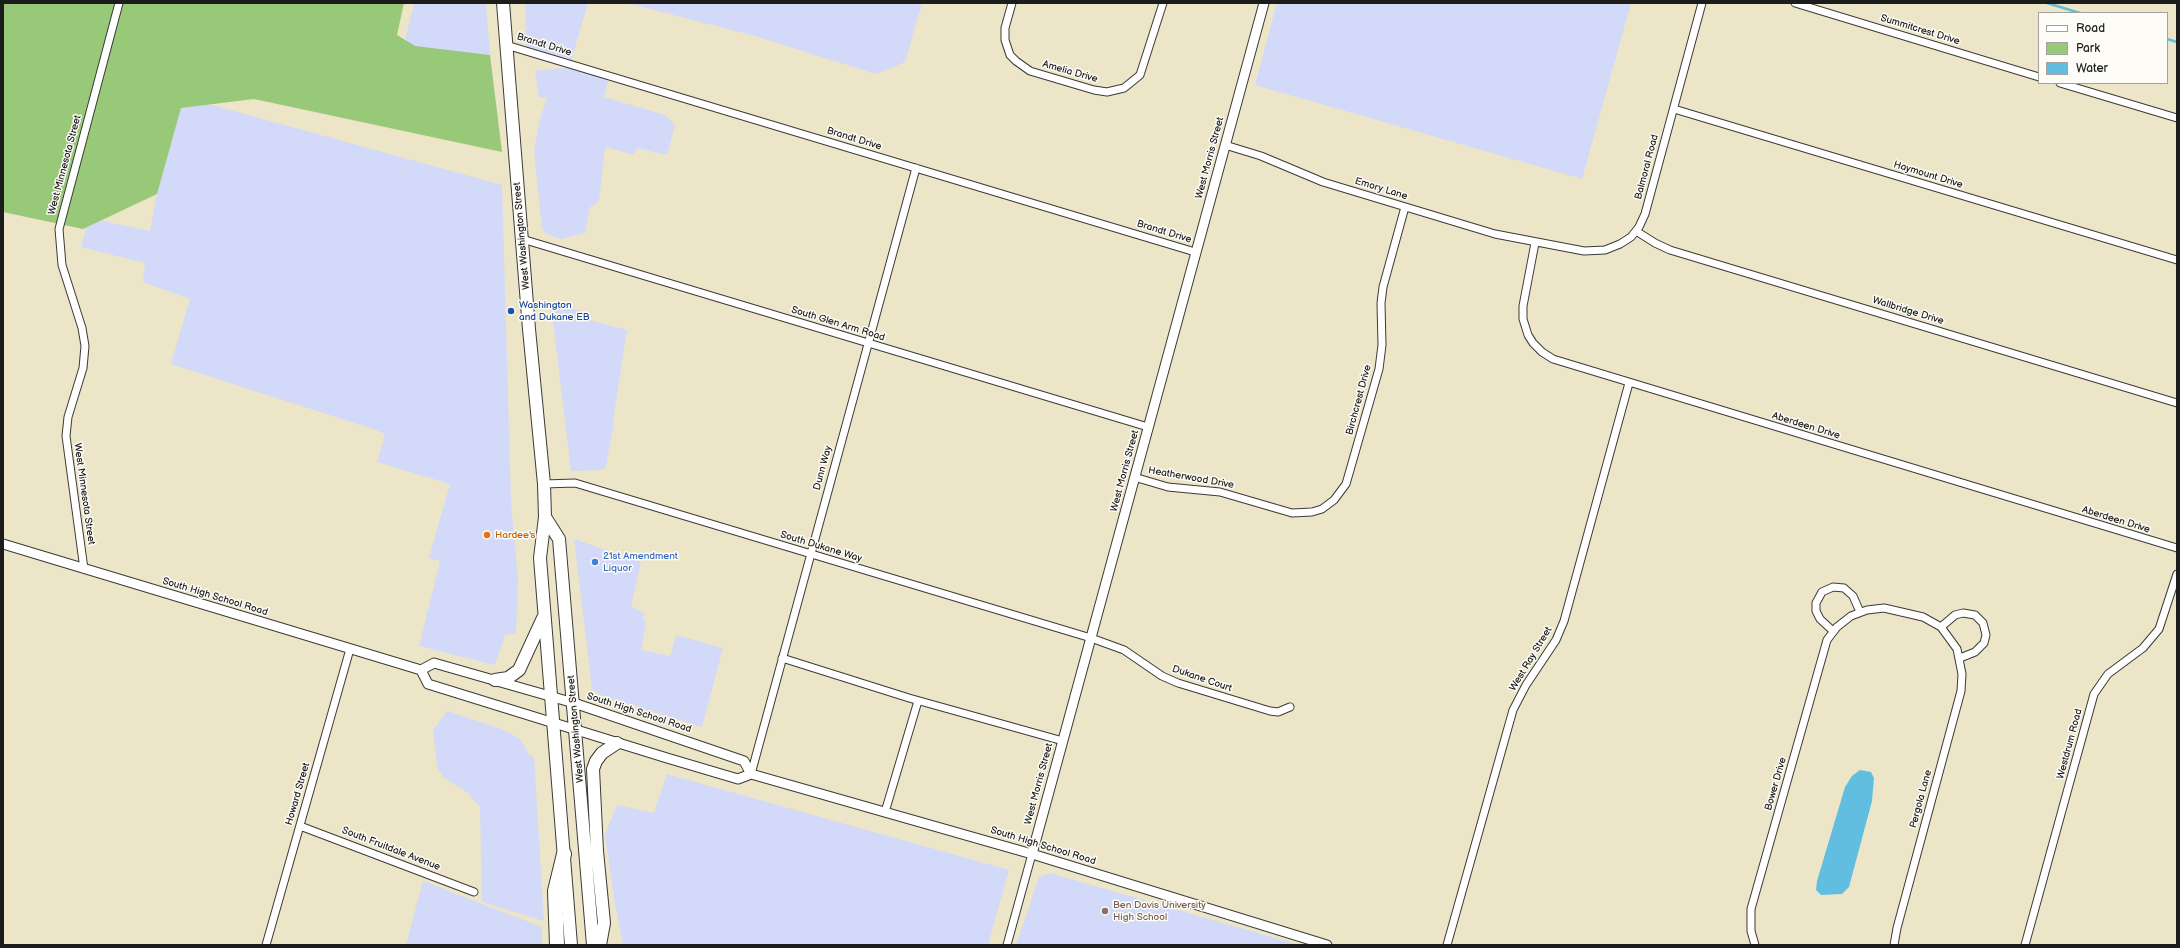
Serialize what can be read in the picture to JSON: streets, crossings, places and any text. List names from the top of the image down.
{
  "streets": {
    "main road": ["West Washington Street"],
    "street": [
      "Summitcrest Drive",
      "Brandt Drive",
      "Amelia Drive",
      "West Morris Street",
      "West Minnesota Street",
      "Balmoral Road",
      "Haymount Drive",
      "Emory Lane",
      "Wallbridge Drive",
      "South Glen Arm Road",
      "Birchcrest Drive",
      "Aberdeen Drive",
      "Dunn Way",
      "Heatherwood Drive",
      "South Dukane Way",
      "South High School Road",
      "West Ray Street",
      "Dukane Court",
      "Westdrum Road",
      "Bower Drive",
      "Howard Street",
      "Pergola Lane",
      "South Fruitdale Avenue"
    ]
  },
  "crossings": [
    ["Brandt Drive", "West Morris Street"],
    ["Brandt Drive", "West Washington Street"],
    ["Brandt Drive", "Dunn Way"],
    ["West Morris Street", "Emory Lane"],
    ["West Morris Street", "South Glen Arm Road"],
    ["West Morris Street", "Heatherwood Drive"],
    ["West Morris Street", "South Dukane Way"],
    ["West Morris Street", "South High School Road"],
    ["West Morris Street", "Dukane Court"],
    ["West Minnesota Street", "South High School Road"],
    ["Balmoral Road", "Haymount Drive"],
    ["Balmoral Road", "Emory Lane"],
    ["Balmoral Road", "Wallbridge Drive"],
    ["Balmoral Road", "Aberdeen Drive"],
    ["Emory Lane", "Birchcrest Drive"],
    ["Emory Lane", "Aberdeen Drive"],
    ["West Washington Street", "South Glen Arm Road"],
    ["West Washington Street", "South Dukane Way"],
    ["West Washington Street", "South High School Road"],
    ["South Glen Arm Road", "Dunn Way"],
    ["Birchcrest Drive", "Heatherwood Drive"],
    ["Aberdeen Drive", "West Ray Street"],
    ["Dunn Way", "South Dukane Way"],
    ["Dunn Way", "South High School Road"],
    ["South Dukane Way", "Dukane Court"],
    ["South High School Road", "Howard Street"],
    ["Bower Drive", "Pergola Lane"],
    ["Howard Street", "South Fruitdale Avenue"]
  ],
  "places": [
    "Washington and Dukane EB",
    "Hardee's",
    "21st Amendment Liquor",
    "Ben Davis University High School"
  ],
  "legend": ["Road", "Park", "Water"]
}
